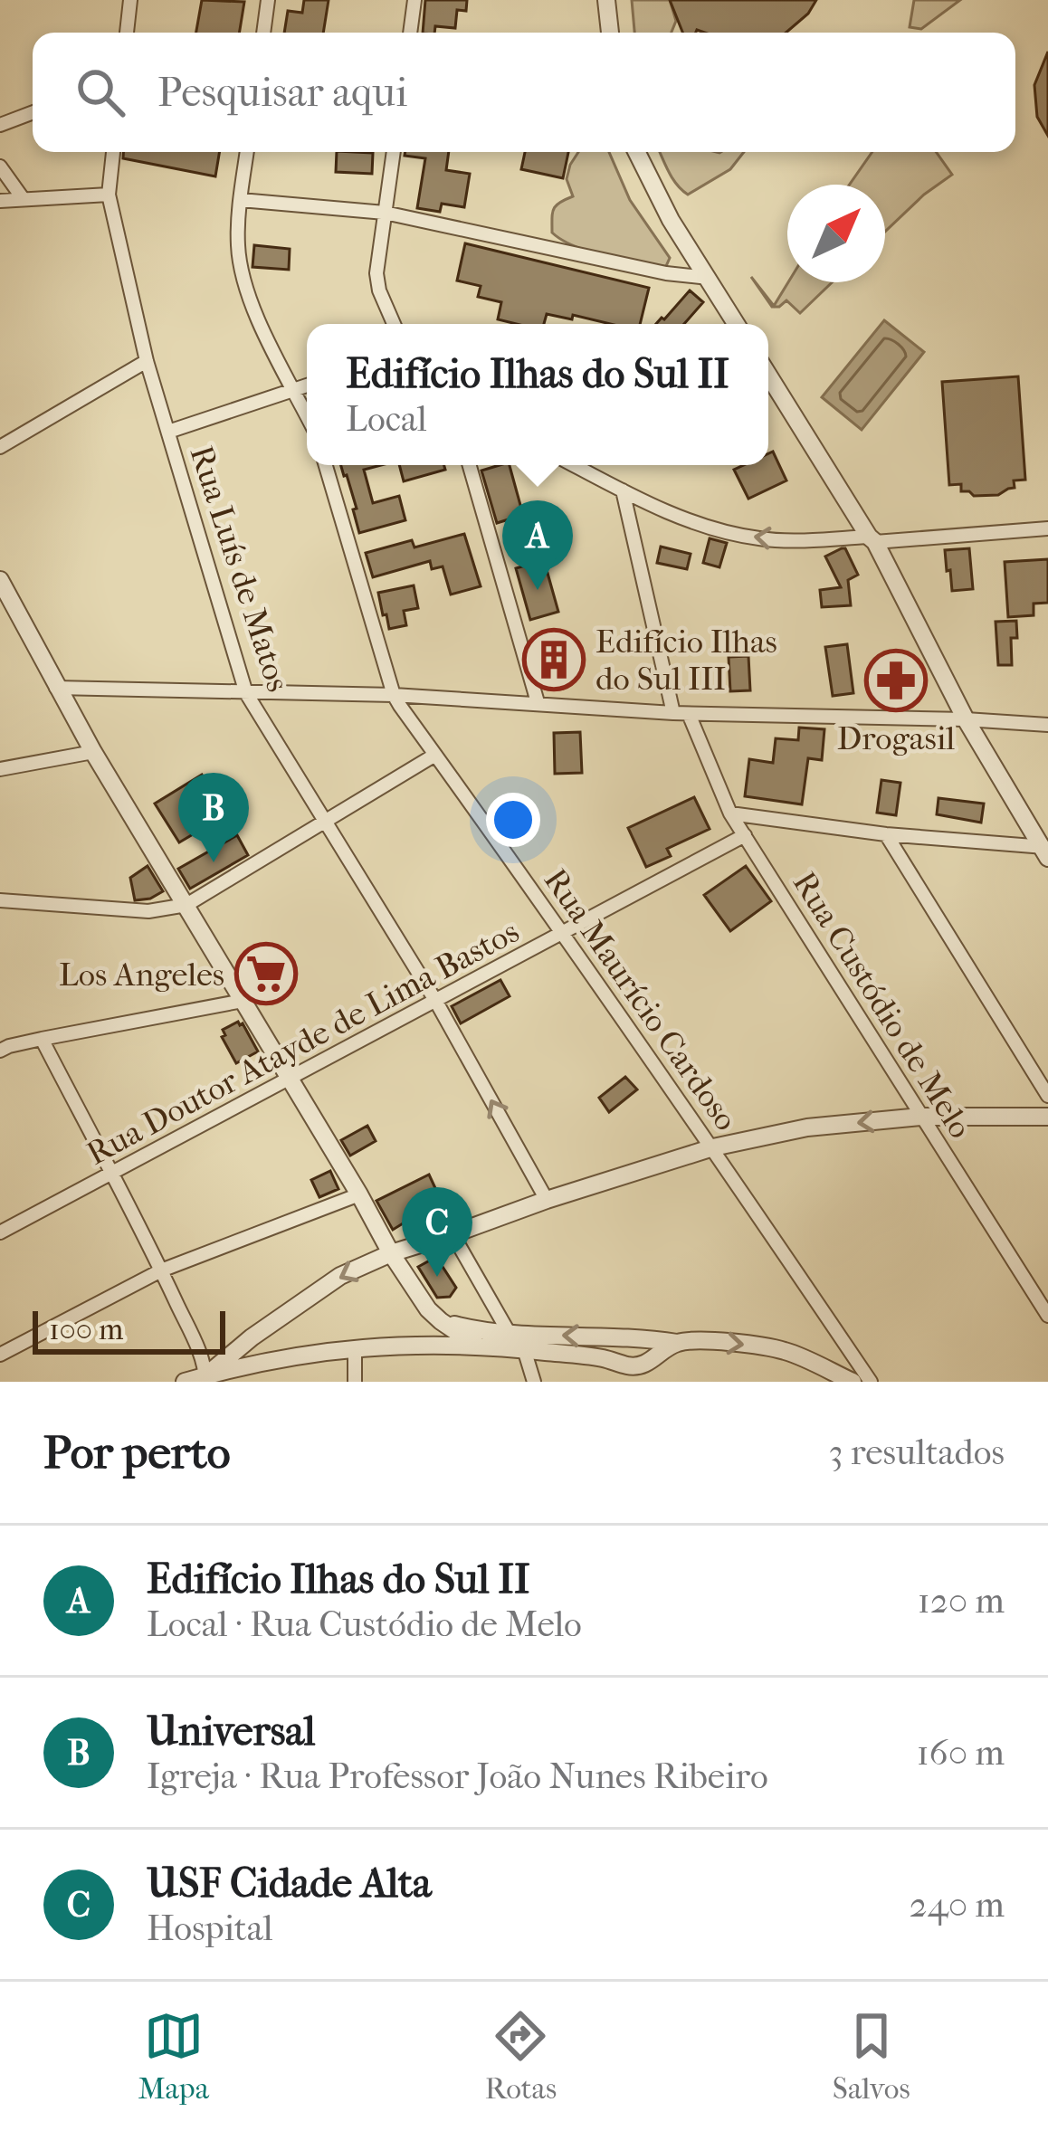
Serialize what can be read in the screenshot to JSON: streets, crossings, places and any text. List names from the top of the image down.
{
  "streets": {
    "street": [
      "Rua Luís de Matos",
      "Rua Maurício Cardoso",
      "Rua Custódio de Melo",
      "Rua Doutor Atayde de Lima Bastos"
    ]
  },
  "crossings": [
    ["Rua Luís de Matos", "Rua Doutor Atayde de Lima Bastos"],
    ["Rua Maurício Cardoso", "Rua Doutor Atayde de Lima Bastos"],
    ["Rua Custódio de Melo", "Rua Doutor Atayde de Lima Bastos"]
  ],
  "places": {
    "building": ["Edifício Ilhas do Sul III"],
    "pharmacy": ["Drogasil"],
    "supermarket": ["Los Angeles"]
  },
  "scale_bar": "100 m",
  "north": "top right",
  "page": {
    "search": "Pesquisar aqui",
    "popup": ["Edifício Ilhas do Sul II", "Local"],
    "pins": ["A", "B", "C"],
    "scale": "100 m",
    "heading": ["Por perto", "3 resultados"],
    "list": [
      {
        "mark": "A",
        "name": "Edifício Ilhas do Sul II",
        "note": "Local · Rua Custódio de Melo",
        "value": "120 m"
      },
      {
        "mark": "B",
        "name": "Universal",
        "note": "Igreja · Rua Professor João Nunes Ribeiro",
        "value": "160 m"
      },
      {
        "mark": "C",
        "name": "USF Cidade Alta",
        "note": "Hospital",
        "value": "240 m"
      }
    ],
    "nav": ["Mapa", "Rotas", "Salvos"]
  }
}
